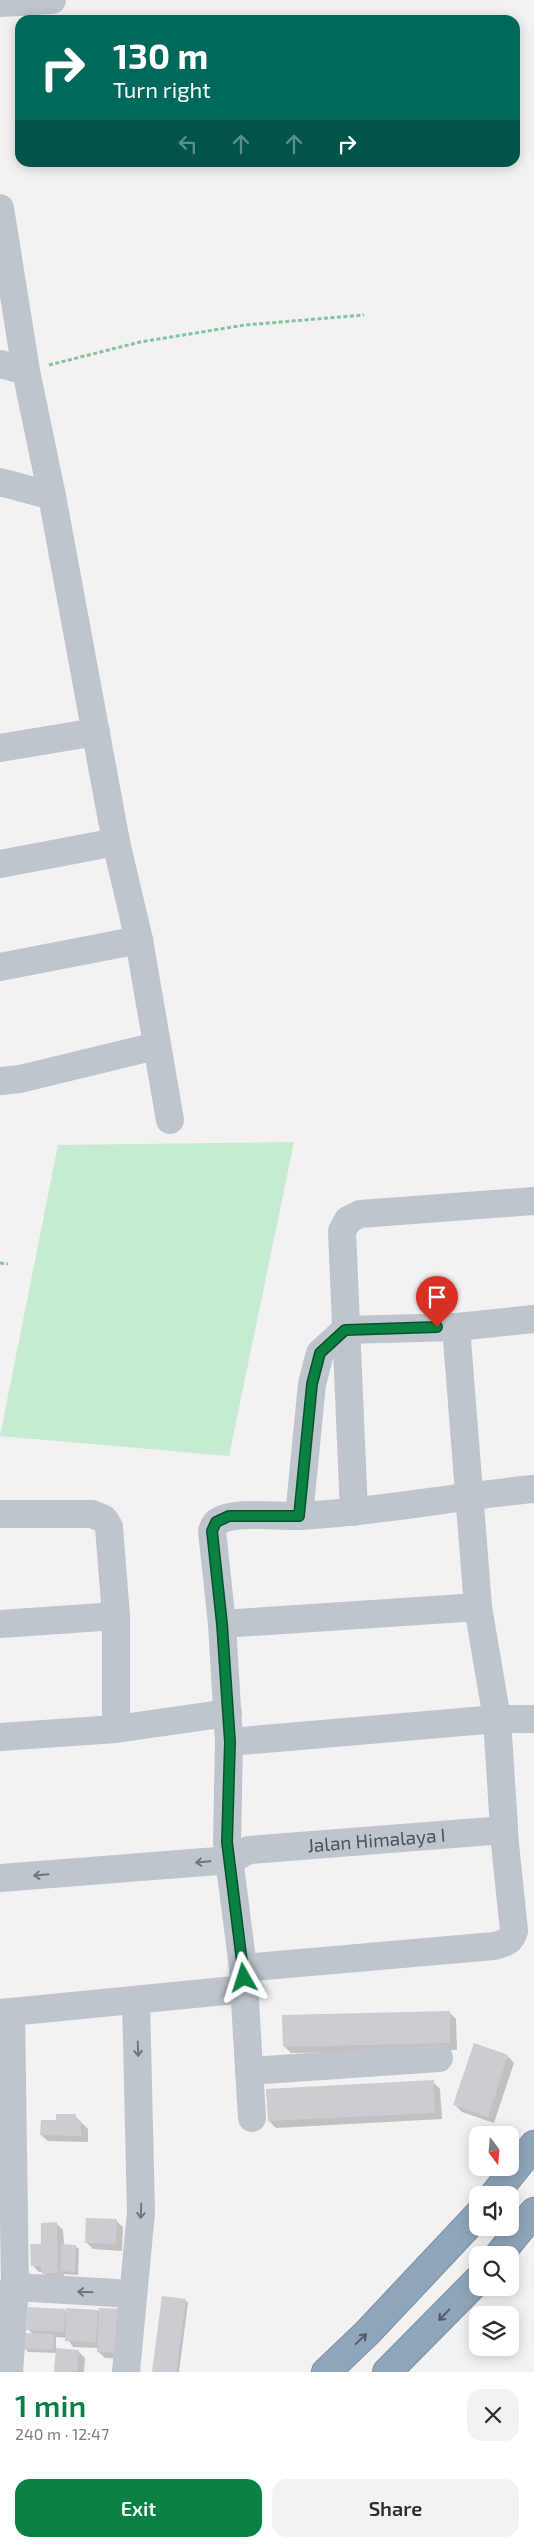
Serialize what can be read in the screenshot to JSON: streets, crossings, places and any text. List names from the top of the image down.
{
  "streets": {
    "street": ["Jalan Himalaya I"]
  },
  "north": "bottom",
  "page": {
    "turn": ["130 m", "Turn right"],
    "heading": ["1 min", "240 m · 12:47"],
    "buttons": ["Exit", "Share"]
  }
}
